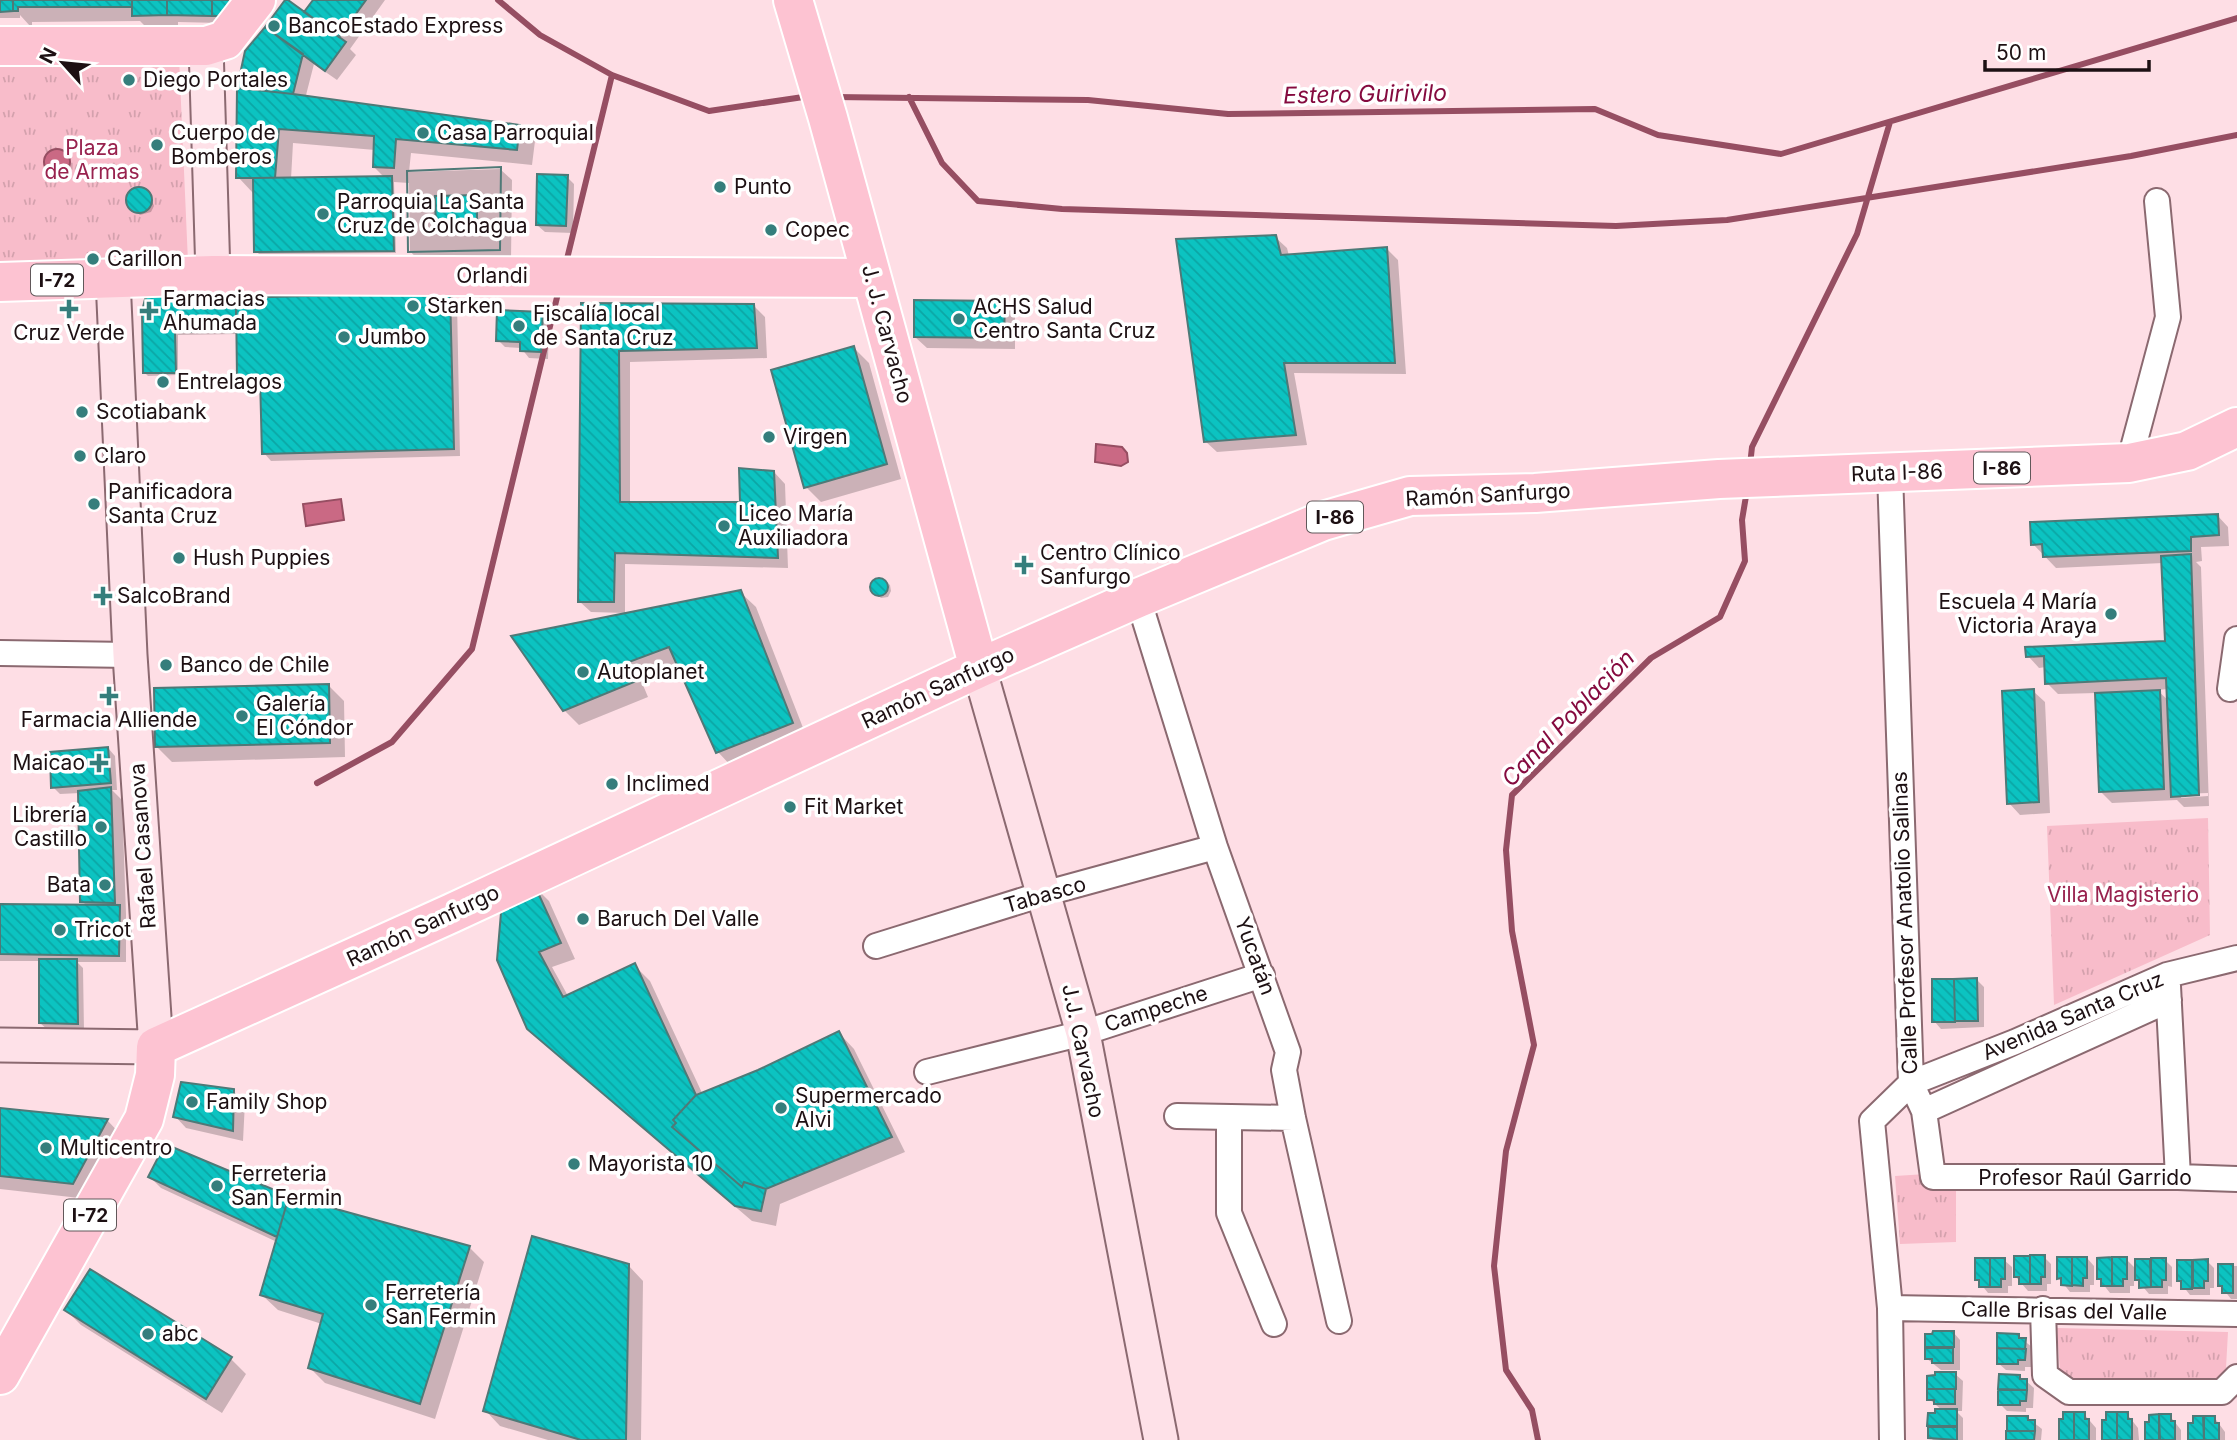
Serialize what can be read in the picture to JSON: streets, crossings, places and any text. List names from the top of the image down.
{
  "streets": {
    "main road": [
      "Orlandi",
      "I-72",
      "J. J. Carvacho",
      "I-86",
      "Ruta I-86",
      "Ramón Sanfurgo",
      "Rafael Casanova",
      "J.J. Carvacho"
    ],
    "street": [
      "Tabasco",
      "Calle Profesor Anatolio Salinas",
      "Yucatán",
      "Campeche",
      "Avenida Santa Cruz",
      "Profesor Raúl Garrido",
      "Calle Brisas del Valle"
    ]
  },
  "crossings": [
    ["Orlandi", "I-72"],
    ["Orlandi", "J. J. Carvacho"],
    ["Orlandi", "Rafael Casanova"],
    ["I-72", "Rafael Casanova"],
    ["J. J. Carvacho", "Ramón Sanfurgo"],
    ["J. J. Carvacho", "J.J. Carvacho"],
    ["Ruta I-86", "Ramón Sanfurgo"],
    ["Ruta I-86", "Calle Profesor Anatolio Salinas"],
    ["Ramón Sanfurgo", "Rafael Casanova"],
    ["Ramón Sanfurgo", "Yucatán"],
    ["Ramón Sanfurgo", "J.J. Carvacho"],
    ["Tabasco", "Yucatán"],
    ["Tabasco", "J.J. Carvacho"],
    ["Calle Profesor Anatolio Salinas", "Avenida Santa Cruz"],
    ["Calle Profesor Anatolio Salinas", "Calle Brisas del Valle"],
    ["Yucatán", "Campeche"],
    ["Campeche", "J.J. Carvacho"],
    ["Avenida Santa Cruz", "Profesor Raúl Garrido"]
  ],
  "water": ["Estero Guirivilo", "Canal Población"],
  "parks": ["Plaza de Armas", "Villa Magisterio"],
  "places": {
    "other": [
      "BancoEstado Express",
      "Diego Portales",
      "Casa Parroquial",
      "Cuerpo de Bomberos",
      "Punto",
      "Parroquia La Santa Cruz de Colchagua",
      "Copec",
      "Carillon",
      "Starken",
      "ACHS Salud Centro Santa Cruz",
      "Fiscalía local de Santa Cruz",
      "Jumbo",
      "Entrelagos",
      "Scotiabank",
      "Virgen",
      "Claro",
      "Panificadora Santa Cruz",
      "Liceo María Auxiliadora",
      "Hush Puppies",
      "Escuela 4 María Victoria Araya",
      "Banco de Chile",
      "Autoplanet",
      "Galería El Cóndor",
      "Inclimed",
      "Fit Market",
      "Librería Castillo",
      "Bata",
      "Baruch Del Valle",
      "Tricot",
      "Family Shop",
      "Supermercado Alvi",
      "Multicentro",
      "Mayorista 10",
      "Ferreteria San Fermin",
      "Ferretería San Fermin",
      "abc"
    ],
    "health": [
      "Cruz Verde",
      "Farmacias Ahumada",
      "Centro Clínico Sanfurgo",
      "SalcoBrand",
      "Farmacia Alliende",
      "Maicao"
    ]
  },
  "scale_bar": "50 m",
  "north": "top left"
}
